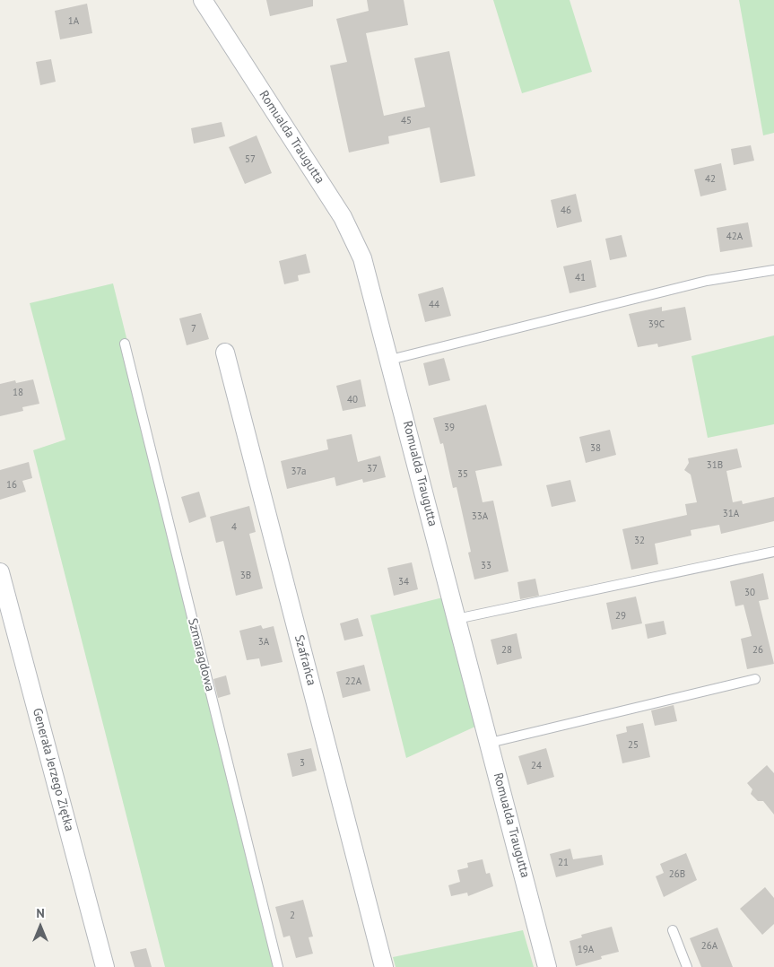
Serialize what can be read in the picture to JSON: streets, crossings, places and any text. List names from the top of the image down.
{
  "streets": {
    "street": ["Romualda Traugutta", "Szafrańca", "Generała Jerzego Ziętka"],
    "lane": ["Szmaragdowa"]
  },
  "house_numbers": [
    "1A",
    "45",
    "57",
    "42",
    "46",
    "42A",
    "41",
    "44",
    "39C",
    "7",
    "18",
    "40",
    "39",
    "38",
    "31B",
    "37",
    "37a",
    "35",
    "16",
    "31A",
    "33A",
    "4",
    "32",
    "33",
    "3B",
    "34",
    "30",
    "29",
    "3A",
    "28",
    "26",
    "22A",
    "25",
    "3",
    "24",
    "21",
    "26B",
    "2",
    "26A",
    "19A"
  ],
  "north": "top"
}
